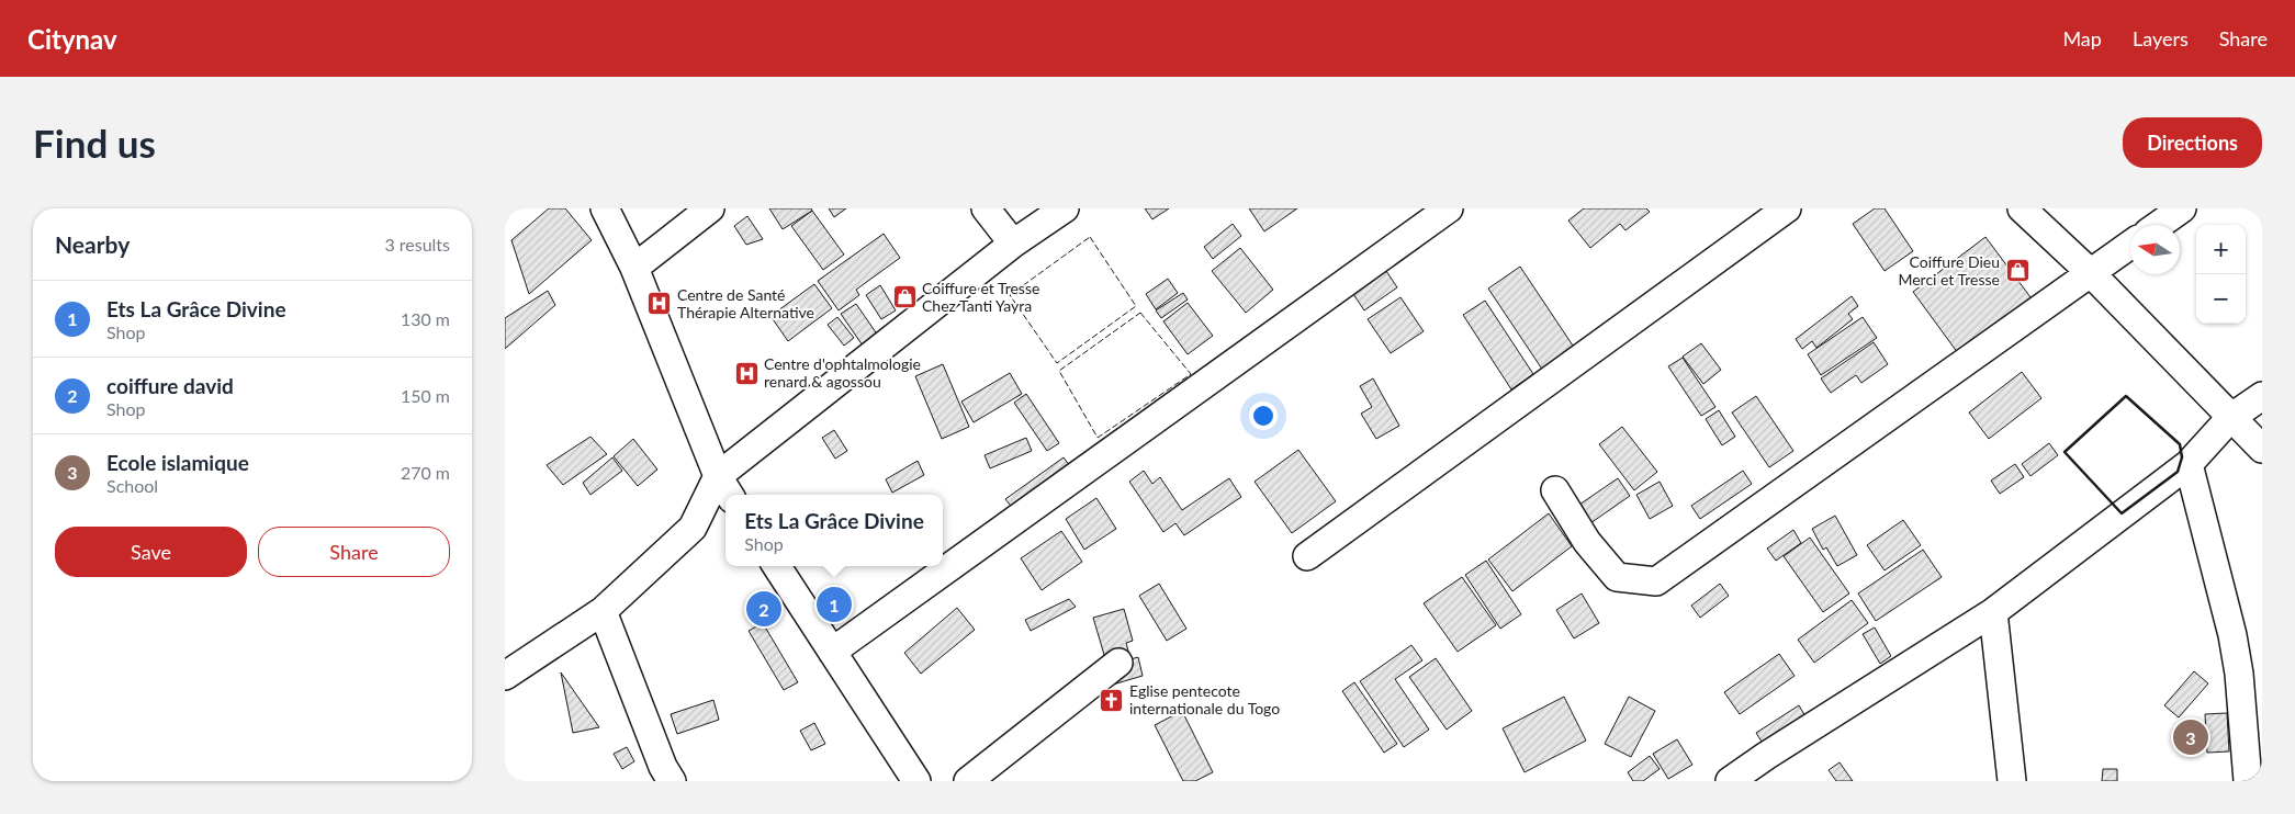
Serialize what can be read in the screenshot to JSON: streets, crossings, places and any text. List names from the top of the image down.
{
  "places": {
    "shop": ["Coiffure Dieu Merci et Tresse", "Coiffure et Tresse Chez Tanti Yayra"],
    "hospital": ["Centre de Santé Thérapie Alternative", "Centre d'ophtalmologie renard & agossou"],
    "church": ["Eglise pentecote internationale du Togo"]
  },
  "north": "left",
  "page": {
    "header": "Citynav",
    "nav": ["Map", "Layers", "Share"],
    "buttons": [
      "Directions",
      ["Save", "Share"]
    ],
    "title": "Find us",
    "heading": ["Nearby", "3 results"],
    "map_buttons": ["+", "−"],
    "list": [
      {
        "mark": "1",
        "name": "Ets La Grâce Divine",
        "note": "Shop",
        "value": "130 m"
      },
      {
        "mark": "2",
        "name": "coiffure david",
        "note": "Shop",
        "value": "150 m"
      },
      {
        "mark": "3",
        "name": "Ecole islamique",
        "note": "School",
        "value": "270 m"
      }
    ],
    "popup": ["Ets La Grâce Divine", "Shop"],
    "pins": ["1", "2", "3"]
  }
}
